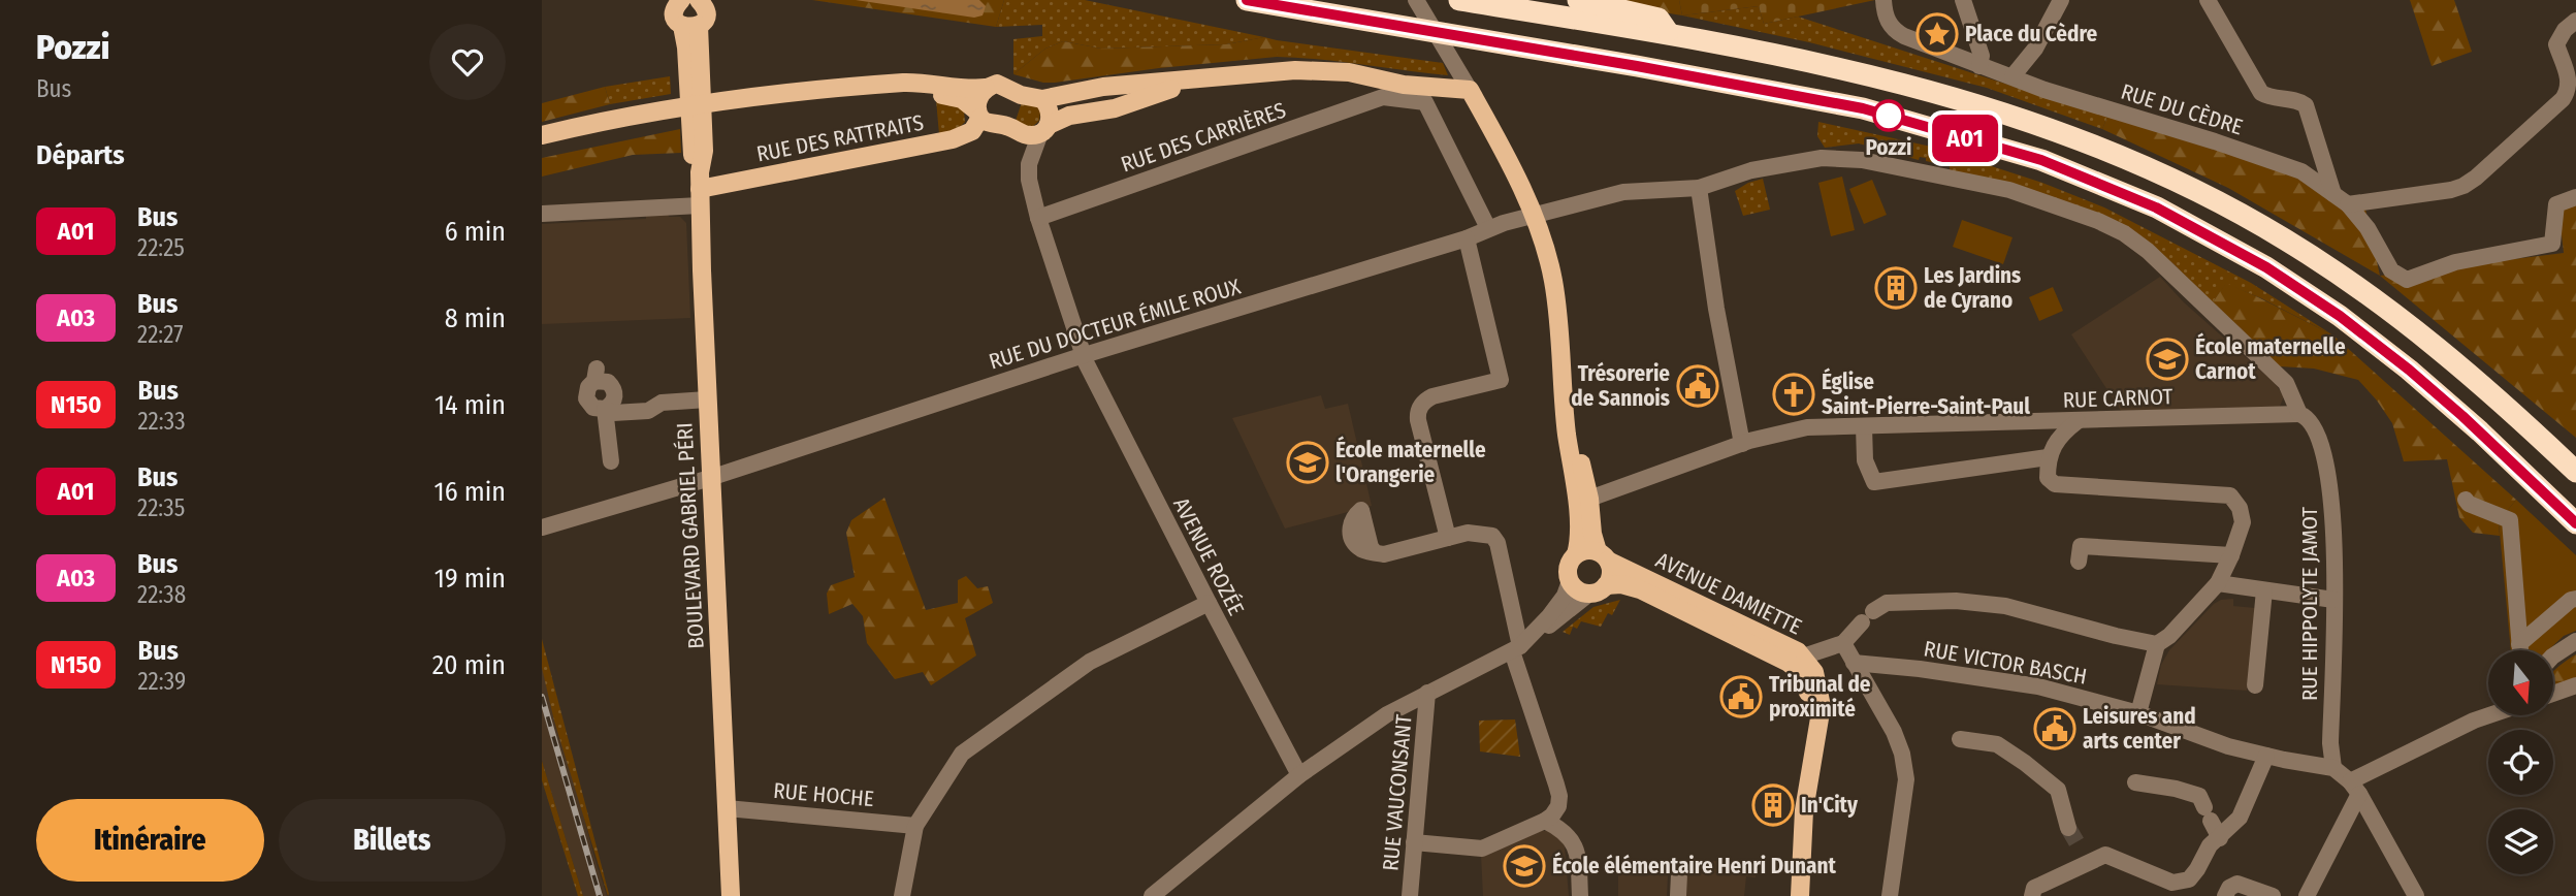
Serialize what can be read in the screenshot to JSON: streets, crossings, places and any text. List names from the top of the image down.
{
  "streets": {
    "main road": ["RUE DES RATTRAITS", "BOULEVARD GABRIEL PÉRI", "AVENUE DAMIETTE"],
    "street": [
      "RUE DU CÈDRE",
      "RUE DES CARRIÈRES",
      "RUE DU DOCTEUR ÉMILE ROUX",
      "RUE CARNOT",
      "AVENUE ROZÉE",
      "RUE HIPPOLYTE JAMOT",
      "RUE VICTOR BASCH",
      "RUE VAUCONSANT",
      "RUE HOCHE"
    ]
  },
  "crossings": [
    ["RUE DES CARRIÈRES", "RUE DU DOCTEUR ÉMILE ROUX"],
    ["RUE DES CARRIÈRES", "AVENUE ROZÉE"],
    ["RUE DES RATTRAITS", "BOULEVARD GABRIEL PÉRI"],
    ["RUE DU DOCTEUR ÉMILE ROUX", "BOULEVARD GABRIEL PÉRI"],
    ["RUE DU DOCTEUR ÉMILE ROUX", "AVENUE ROZÉE"],
    ["RUE DU DOCTEUR ÉMILE ROUX", "RUE HIPPOLYTE JAMOT"],
    ["RUE CARNOT", "RUE HIPPOLYTE JAMOT"],
    ["BOULEVARD GABRIEL PÉRI", "RUE HOCHE"],
    ["RUE HIPPOLYTE JAMOT", "RUE VICTOR BASCH"]
  ],
  "places": {
    "place": ["Place du Cèdre"],
    "other": ["Pozzi"],
    "building": ["Les Jardins de Cyrano", "In'City"],
    "school or university": ["École maternelle Carnot", "École maternelle l'Orangerie", "École élémentaire Henri Dunant"],
    "public building": ["Trésorerie de Sannois", "Tribunal de proximité", "Leisures and arts center"],
    "church": ["Église Saint-Pierre-Saint-Paul"]
  },
  "lines": ["bus line A01"],
  "north": "bottom",
  "page": {
    "heading": [
      ["Pozzi", "Bus"],
      "Départs"
    ],
    "on_map": "A01",
    "list": [
      {
        "mark": "A01",
        "name": "Bus",
        "note": "22:25",
        "value": "6 min"
      },
      {
        "mark": "A03",
        "name": "Bus",
        "note": "22:27",
        "value": "8 min"
      },
      {
        "mark": "N150",
        "name": "Bus",
        "note": "22:33",
        "value": "14 min"
      },
      {
        "mark": "A01",
        "name": "Bus",
        "note": "22:35",
        "value": "16 min"
      },
      {
        "mark": "A03",
        "name": "Bus",
        "note": "22:38",
        "value": "19 min"
      },
      {
        "mark": "N150",
        "name": "Bus",
        "note": "22:39",
        "value": "20 min"
      }
    ],
    "buttons": ["Itinéraire", "Billets"]
  }
}
